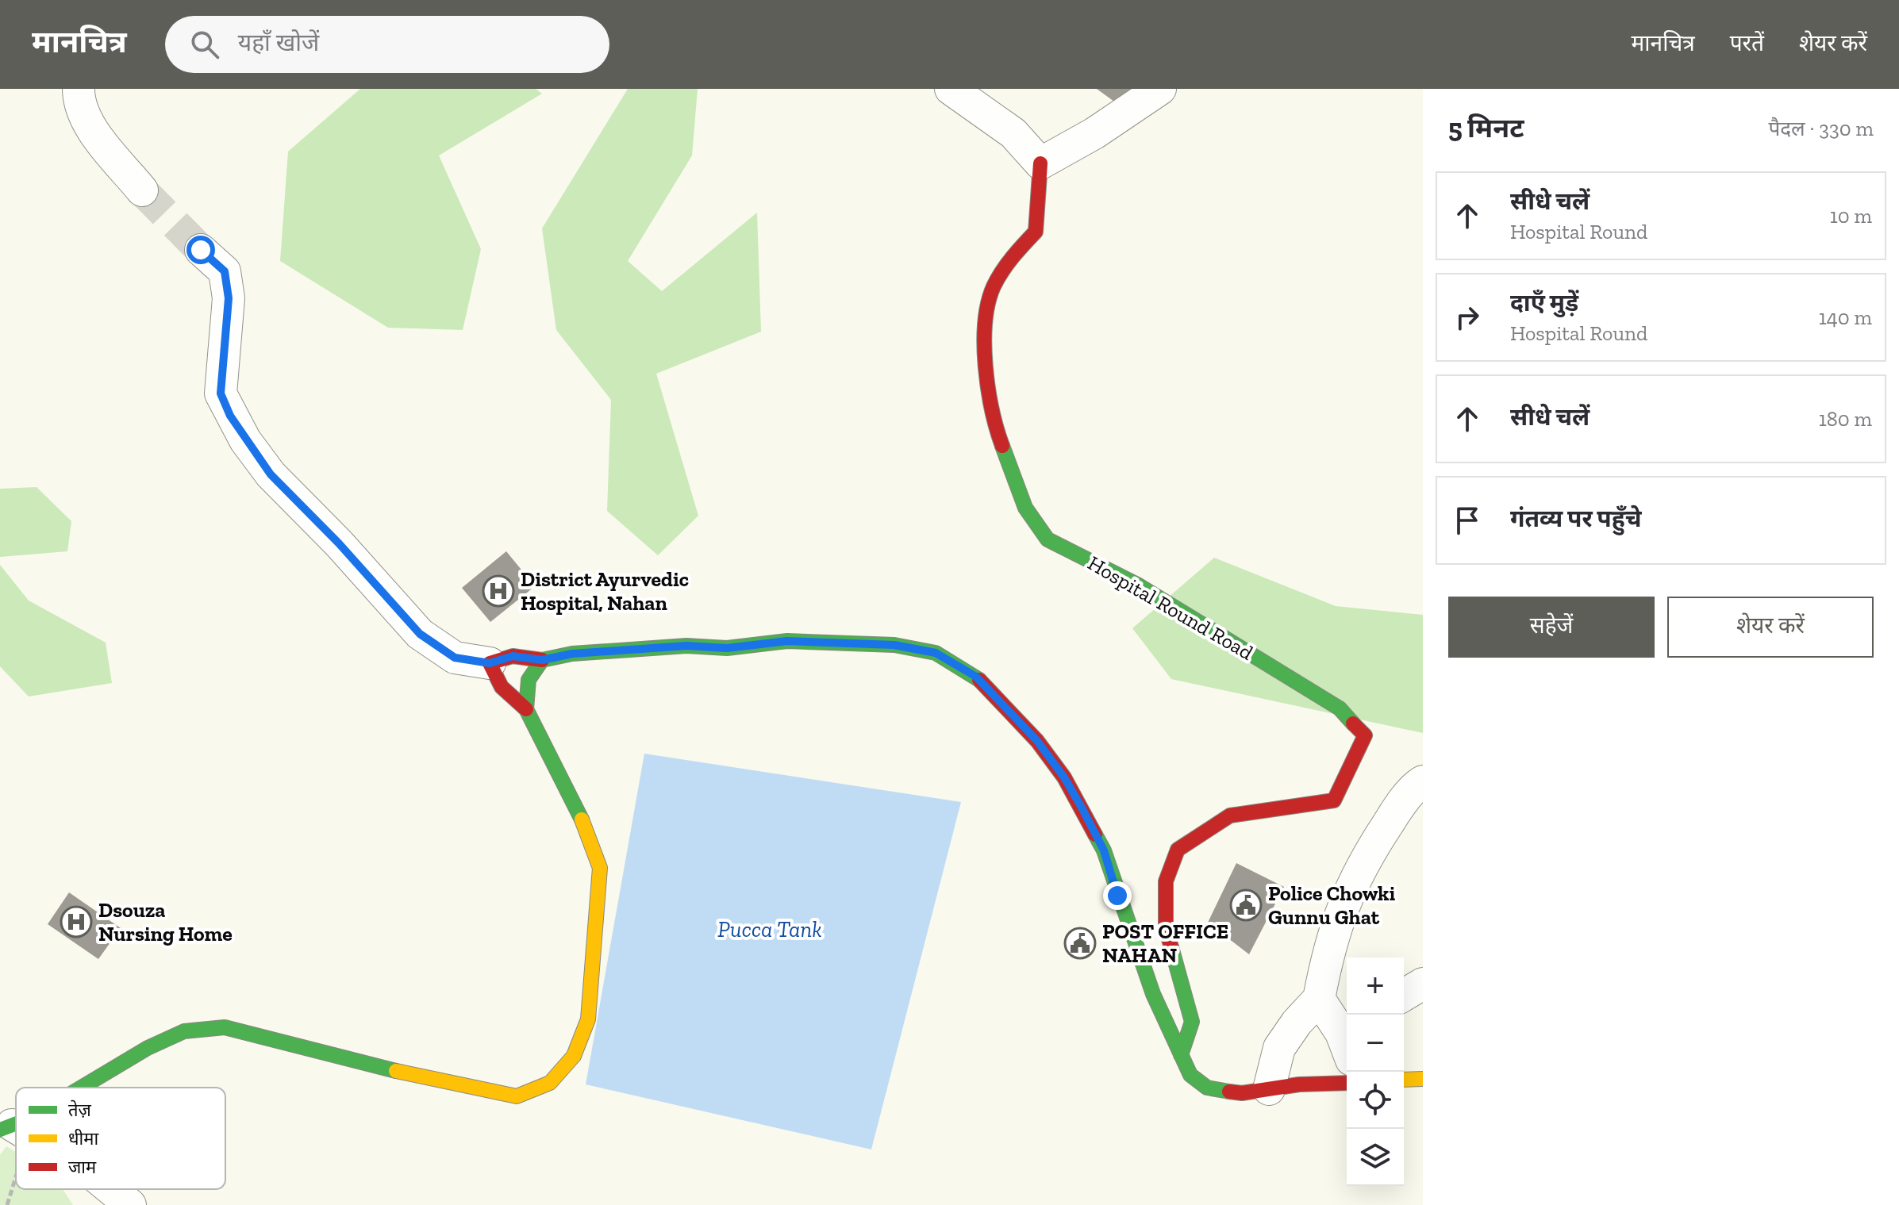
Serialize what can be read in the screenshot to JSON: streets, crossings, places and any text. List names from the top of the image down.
{
  "streets": {
    "main road": ["Hospital Round Road"]
  },
  "water": ["Pucca Tank"],
  "places": {
    "hospital": ["District Ayurvedic Hospital, Nahan", "Dsouza Nursing Home"],
    "public building": ["Police Chowki Gunnu Ghat", "POST OFFICE NAHAN"]
  },
  "legend": ["तेज़", "धीमा", "जाम"],
  "page": {
    "header": "मानचित्र",
    "search": "यहाँ खोजें",
    "nav": ["मानचित्र", "परतें", "शेयर करें"],
    "heading": ["5 मिनट", "पैदल · 330 m"],
    "list": [
      ["सीधे चलें", "Hospital Round", "10 m"],
      ["दाएँ मुड़ें", "Hospital Round", "140 m"],
      ["सीधे चलें", "180 m"],
      "गंतव्य पर पहुँचे"
    ],
    "buttons": ["सहेजें", "शेयर करें"],
    "map_buttons": ["+", "−"]
  }
}
